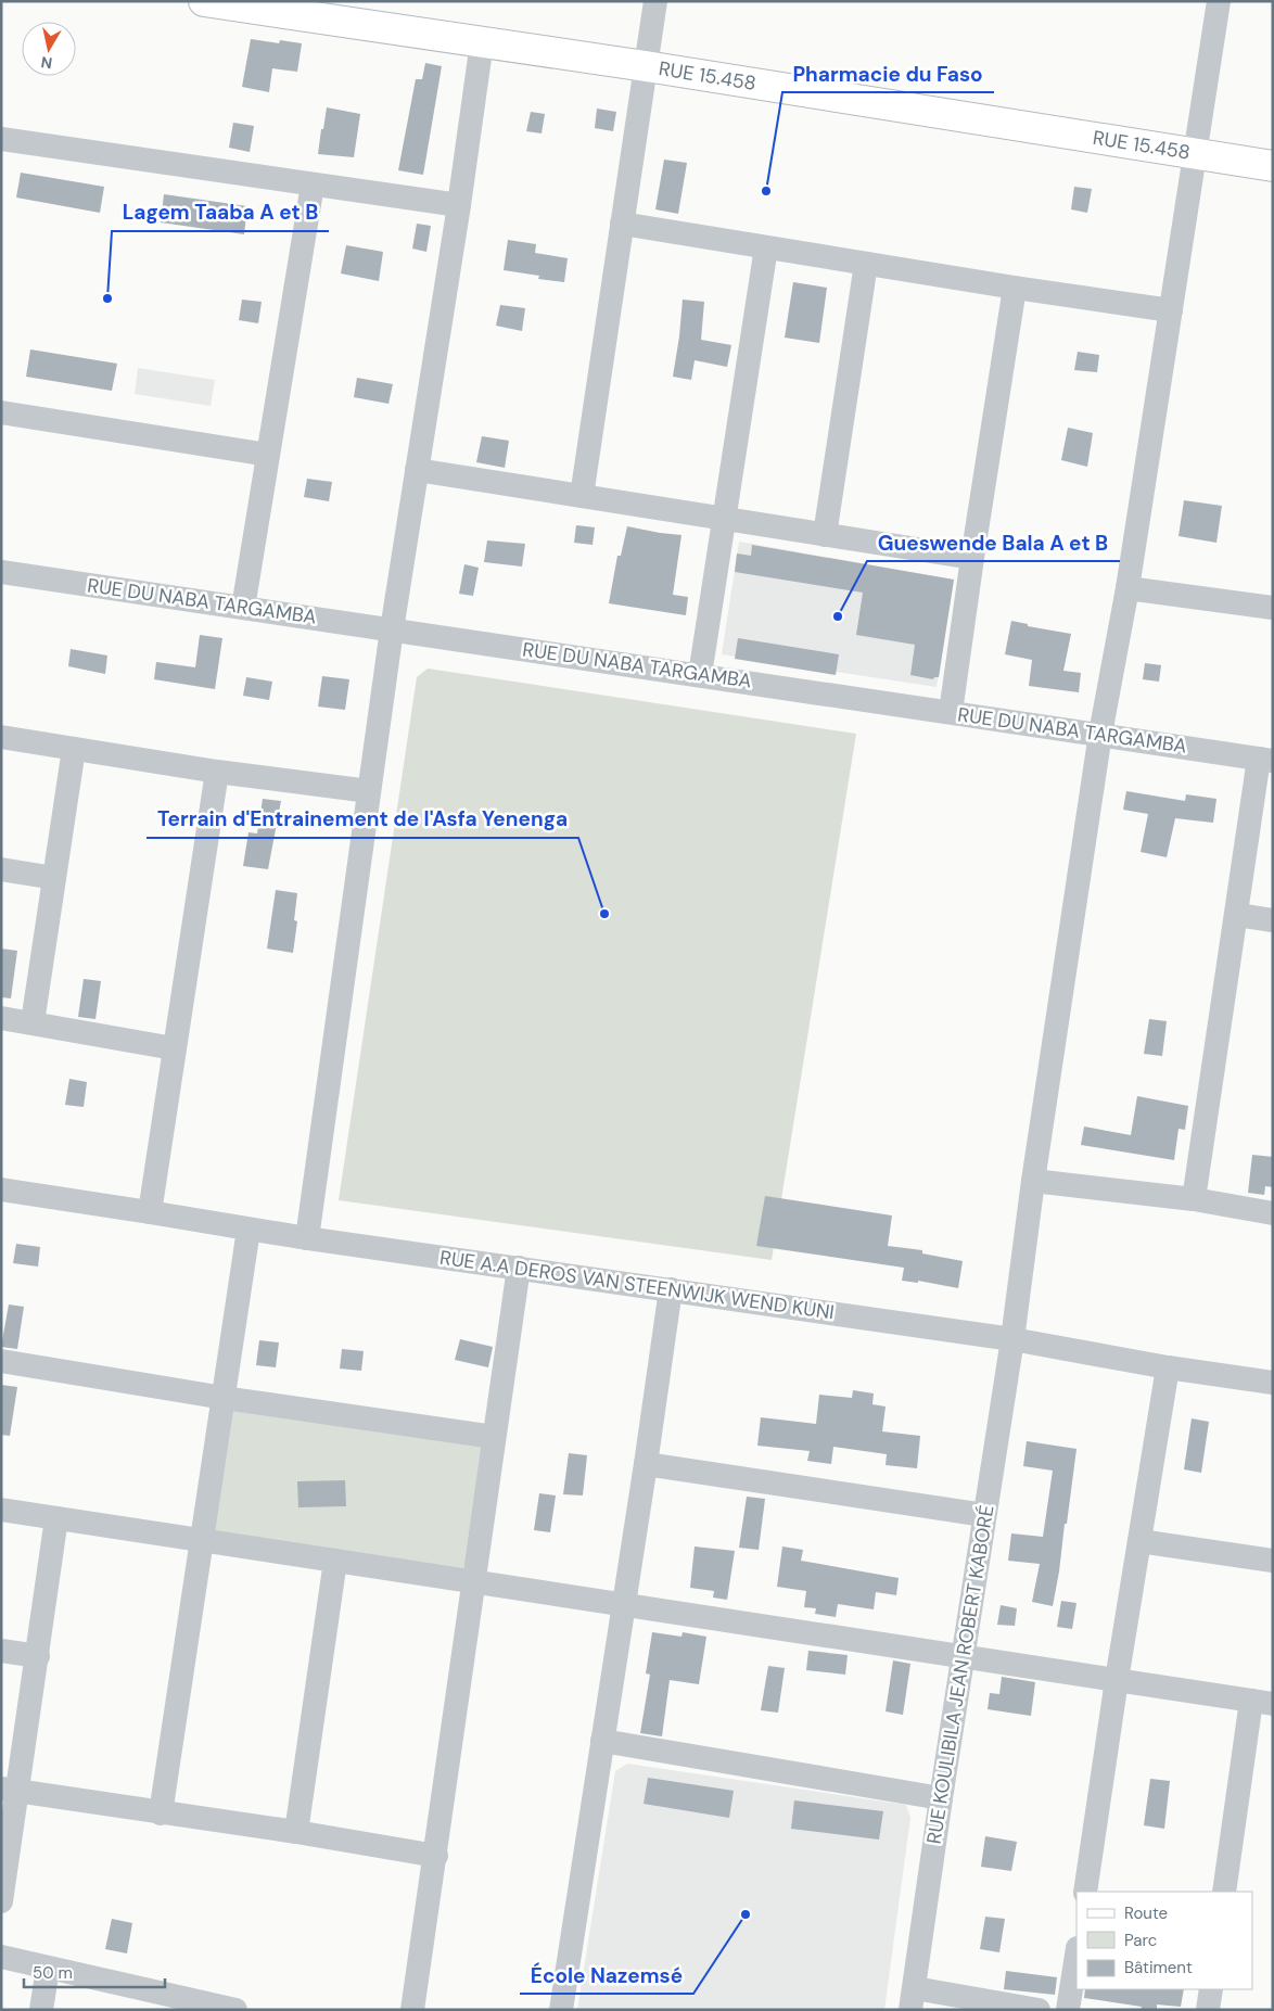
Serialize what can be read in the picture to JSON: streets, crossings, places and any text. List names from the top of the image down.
{
  "streets": {
    "main road": ["RUE 15.458"],
    "street": ["RUE DU NABA TARGAMBA", "RUE A.A DEROS VAN STEENWIJK WEND KUNI", "RUE KOULIBILA JEAN ROBERT KABORÉ"]
  },
  "crossings": [
    ["RUE 15.458", "RUE KOULIBILA JEAN ROBERT KABORÉ"],
    ["RUE DU NABA TARGAMBA", "RUE KOULIBILA JEAN ROBERT KABORÉ"],
    ["RUE A.A DEROS VAN STEENWIJK WEND KUNI", "RUE KOULIBILA JEAN ROBERT KABORÉ"]
  ],
  "places": [
    "Pharmacie du Faso",
    "Lagem Taaba A et B",
    "Gueswende Bala A et B",
    "Terrain d'Entrainement de l'Asfa Yenenga",
    "École Nazemsé"
  ],
  "legend": ["Route", "Parc", "Bâtiment"],
  "scale_bar": "50 m",
  "north": "bottom"
}
